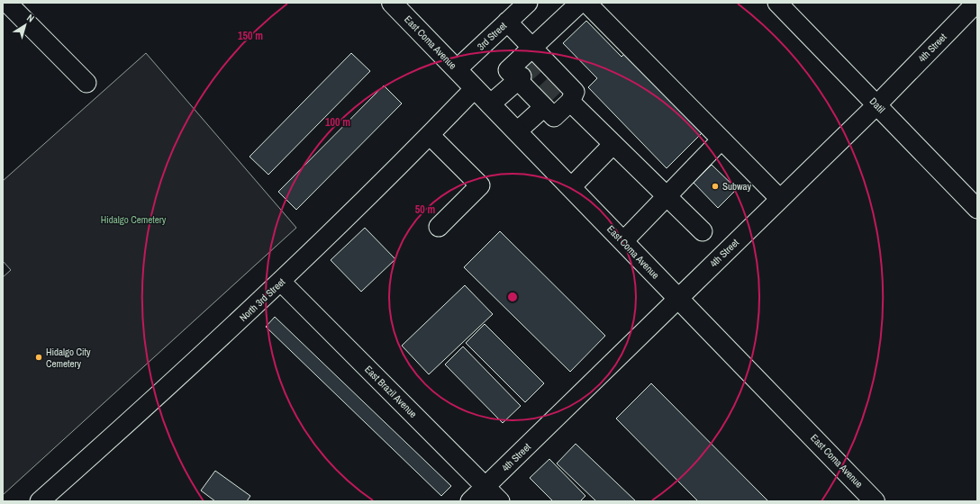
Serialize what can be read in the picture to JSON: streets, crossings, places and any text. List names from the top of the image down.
{
  "streets": {
    "main road": ["East Coma Avenue"],
    "street": [
      "3rd Street",
      "4th Street",
      "Datil",
      "North 3rd Street",
      "East Brazil Avenue"
    ]
  },
  "crossings": [
    ["3rd Street", "East Coma Avenue"],
    ["East Coma Avenue", "4th Street"],
    ["East Coma Avenue", "North 3rd Street"],
    ["4th Street", "Datil"],
    ["4th Street", "East Brazil Avenue"],
    ["North 3rd Street", "East Brazil Avenue"]
  ],
  "parks": ["Hidalgo Cemetery"],
  "places": ["Subway", "Hidalgo City Cemetery"],
  "north": "top right",
  "rings": ["150 m", "100 m", "50 m"]
}
